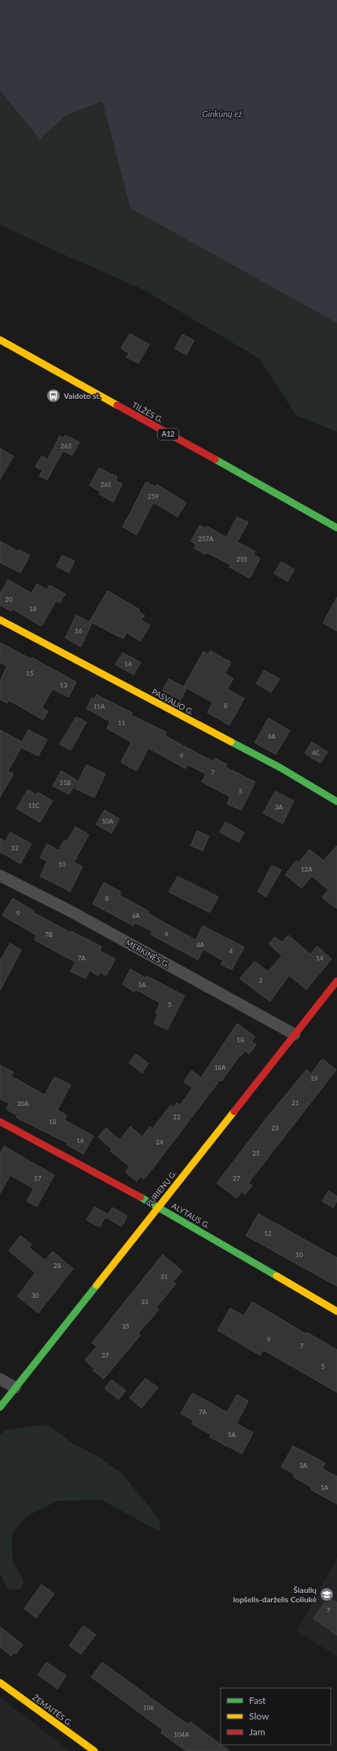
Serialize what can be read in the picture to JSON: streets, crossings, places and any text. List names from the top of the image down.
{
  "streets": {
    "main road": [
      "TILŽĖS G.",
      "A12",
      "PASVALIO G.",
      "PURIENŲ G.",
      "ALYTAUS G.",
      "ŽEMAITĖS G."
    ],
    "street": ["MERKINĖS G."]
  },
  "crossings": [
    ["MERKINĖS G.", "PURIENŲ G."],
    ["PURIENŲ G.", "ALYTAUS G."]
  ],
  "water": ["Ginkūnų ež."],
  "places": {
    "bus stop": ["Vaidoto st."],
    "school or university": ["Šiaulių lopšelis-darželis Coliukė"]
  },
  "house_numbers": [
    "263",
    "261",
    "259",
    "257A",
    "255",
    "20",
    "18",
    "16",
    "14",
    "15",
    "13",
    "8",
    "11A",
    "11",
    "6A",
    "4C",
    "9",
    "7",
    "11B",
    "5",
    "11C",
    "3A",
    "10A",
    "12",
    "10",
    "12A",
    "8",
    "9",
    "6A",
    "6",
    "7B",
    "4A",
    "4",
    "7A",
    "14",
    "2",
    "5A",
    "5",
    "18",
    "18A",
    "19",
    "21",
    "20A",
    "22",
    "18",
    "23",
    "16",
    "24",
    "25",
    "17",
    "27",
    "12",
    "10",
    "28",
    "31",
    "30",
    "33",
    "35",
    "9",
    "7",
    "37",
    "5",
    "7A",
    "5A",
    "3A",
    "1A",
    "7",
    "106",
    "104A"
  ],
  "legend": ["Fast", "Slow", "Jam"]
}
